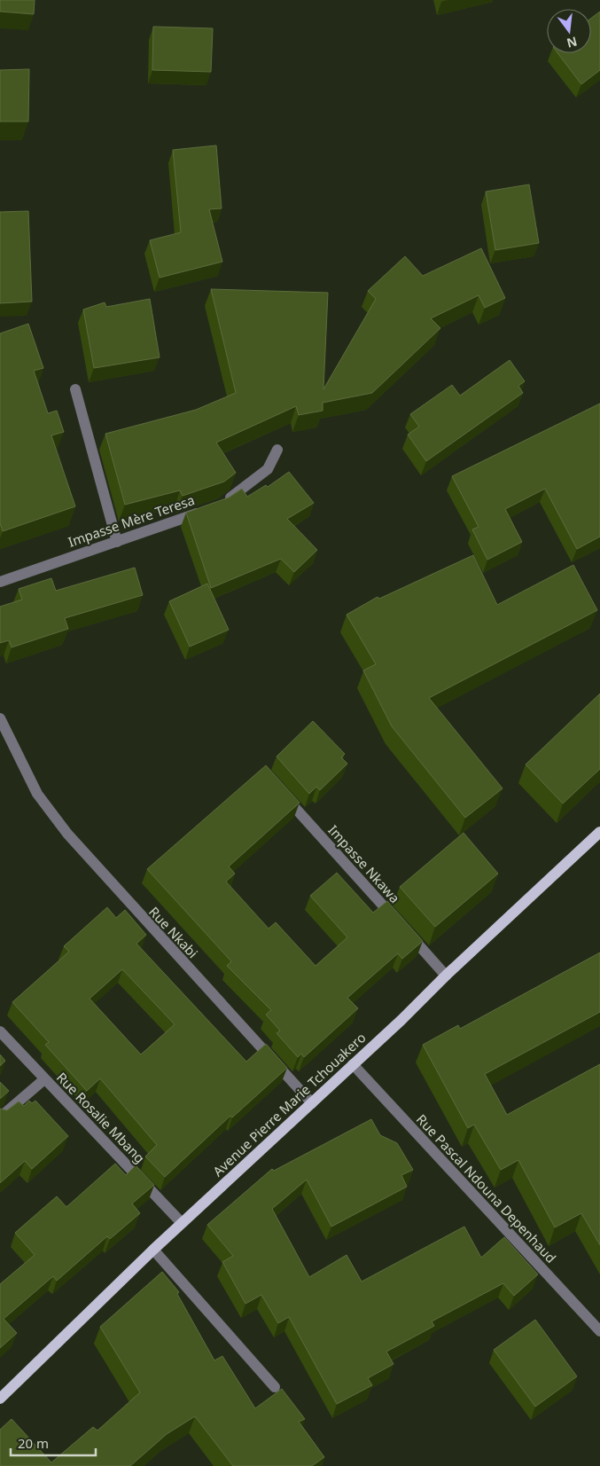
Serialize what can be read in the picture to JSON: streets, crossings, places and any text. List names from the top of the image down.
{
  "streets": {
    "main road": ["Avenue Pierre Marie Tchouakero"],
    "street": [
      "Impasse Mère Teresa",
      "Impasse Nkawa",
      "Rue Nkabi",
      "Rue Rosalie Mbang",
      "Rue Pascal Ndouna Depenhaud"
    ]
  },
  "crossings": [
    ["Impasse Nkawa", "Avenue Pierre Marie Tchouakero"],
    ["Rue Nkabi", "Avenue Pierre Marie Tchouakero"],
    ["Avenue Pierre Marie Tchouakero", "Rue Rosalie Mbang"],
    ["Avenue Pierre Marie Tchouakero", "Rue Pascal Ndouna Depenhaud"]
  ],
  "scale_bar": "20 m",
  "north": "bottom"
}
